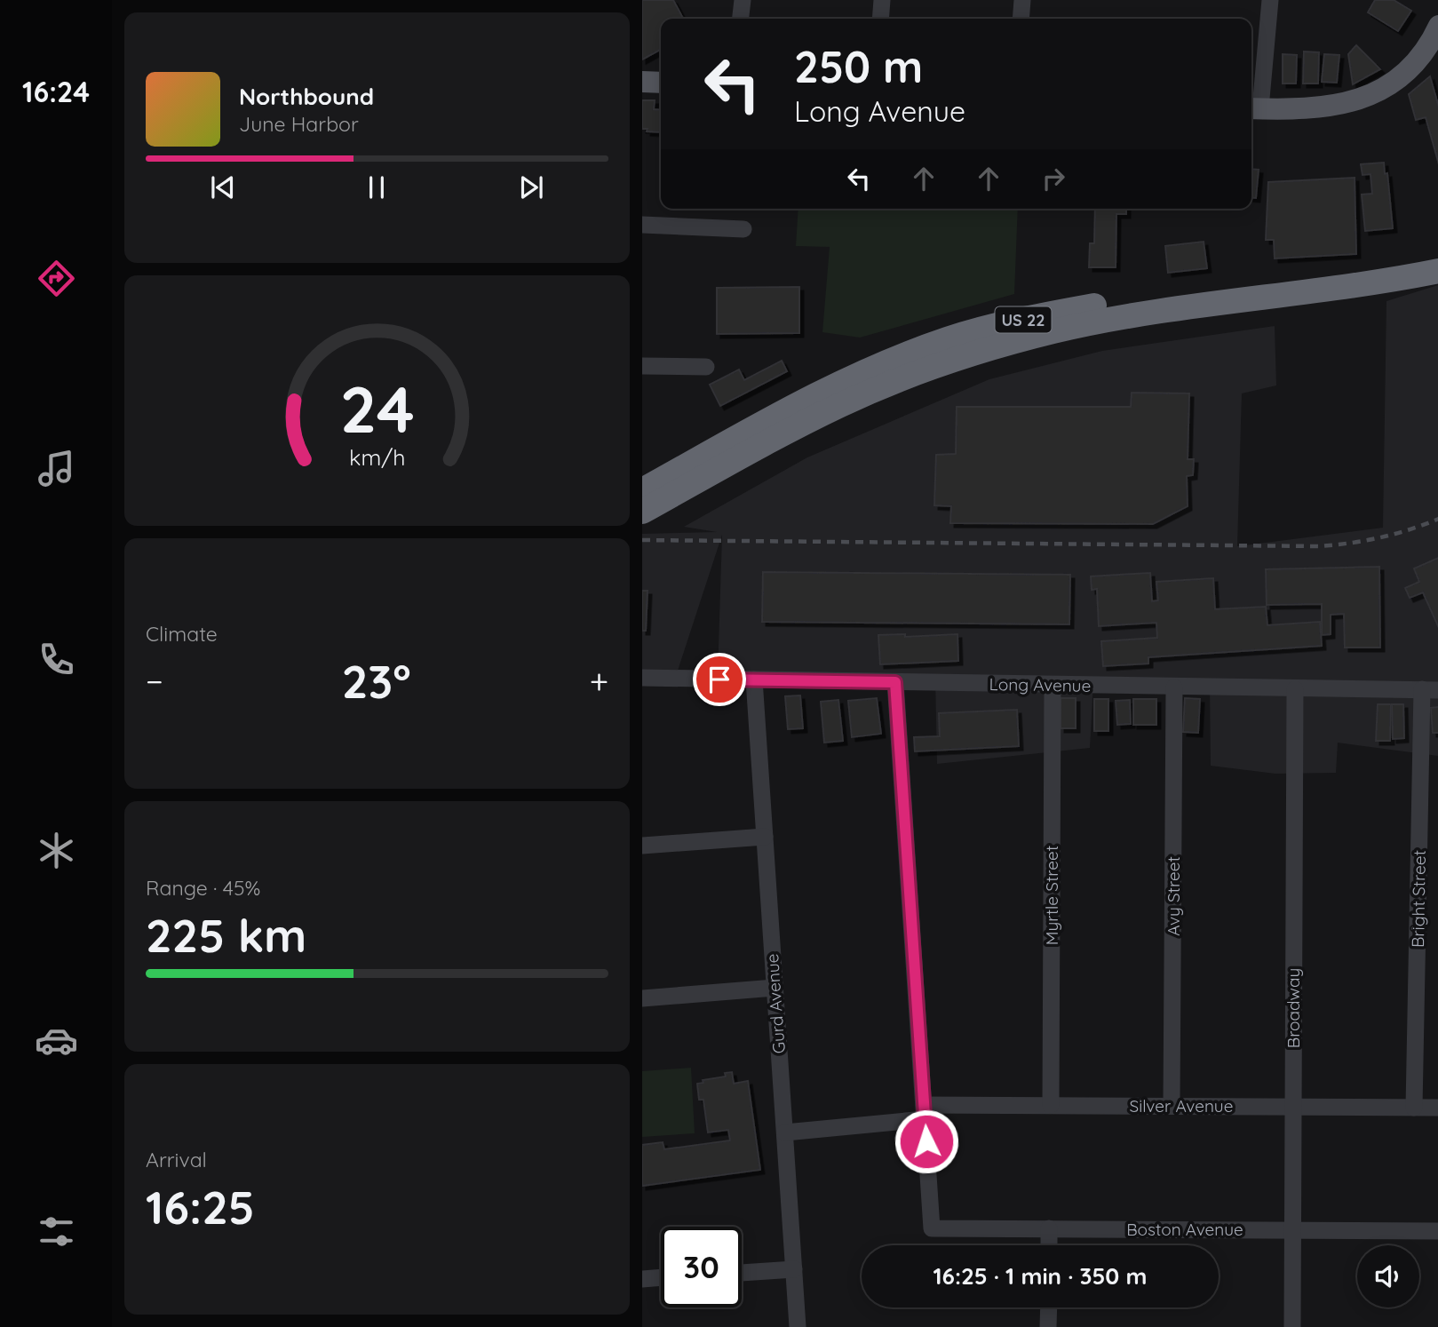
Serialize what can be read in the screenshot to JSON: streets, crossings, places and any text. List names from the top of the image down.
{
  "streets": {
    "highway": ["US 22"],
    "street": [
      "Long Avenue",
      "Myrtle Street",
      "Avy Street",
      "Bright Street",
      "Gurd Avenue",
      "Broadway",
      "Silver Avenue",
      "Boston Avenue"
    ]
  },
  "crossings": [
    ["Long Avenue", "Myrtle Street"],
    ["Long Avenue", "Avy Street"],
    ["Long Avenue", "Bright Street"],
    ["Long Avenue", "Gurd Avenue"],
    ["Long Avenue", "Broadway"],
    ["Myrtle Street", "Silver Avenue"],
    ["Avy Street", "Silver Avenue"],
    ["Bright Street", "Silver Avenue"],
    ["Gurd Avenue", "Silver Avenue"],
    ["Broadway", "Silver Avenue"],
    ["Broadway", "Boston Avenue"],
    ["Silver Avenue", "Boston Avenue"]
  ],
  "page": {
    "tabs": "16:24",
    "turn": ["250 m", "Long Avenue"],
    "song": ["Northbound", "June Harbor"],
    "tile": [
      "Climate",
      ["Range · 45%", "225 km"],
      ["Arrival", "16:25"]
    ],
    "heat": ["−", "23°", "+"],
    "limit": "30",
    "trip": "16:25 · 1 min · 350 m",
    "gauge": ["24", "km/h"]
  }
}
